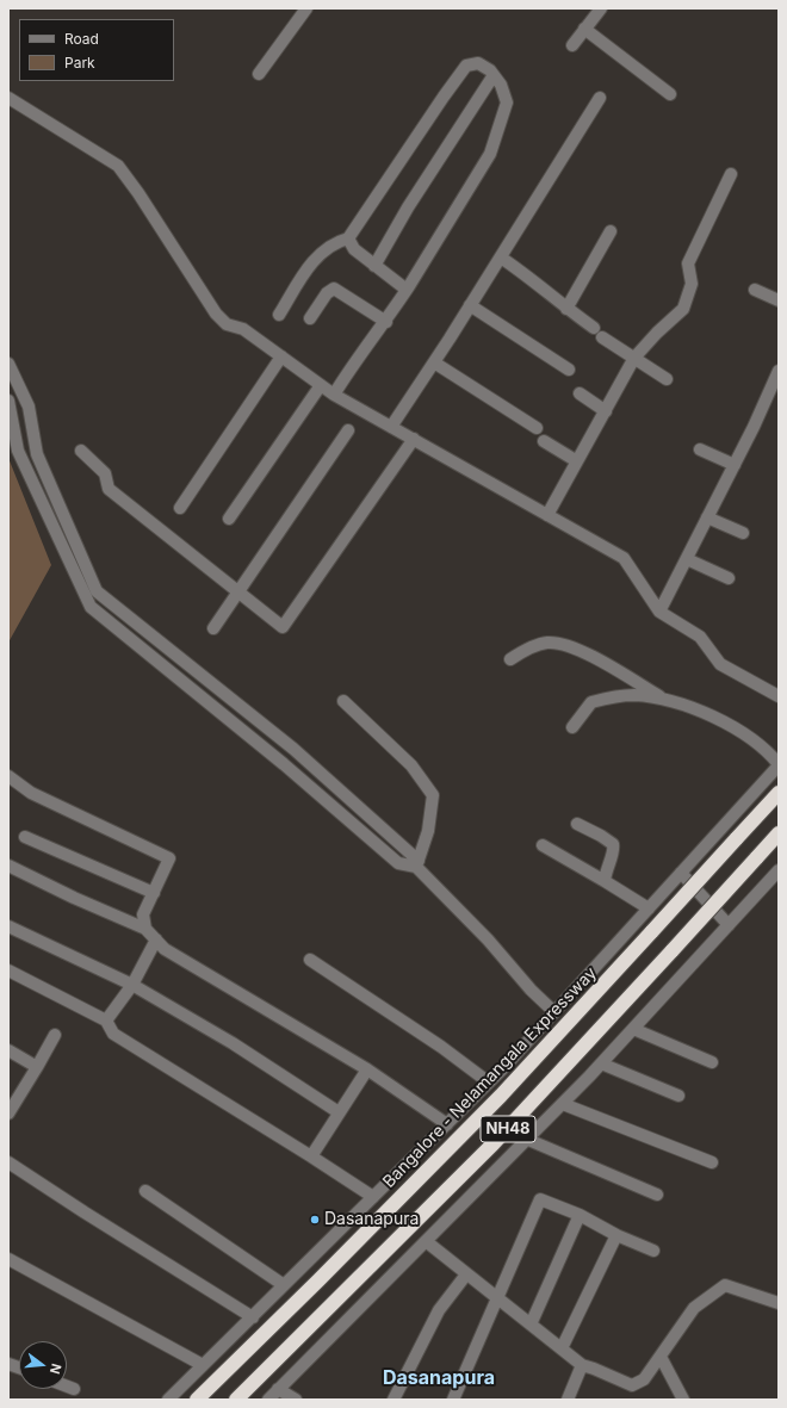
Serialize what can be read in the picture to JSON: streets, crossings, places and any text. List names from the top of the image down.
{
  "streets": {
    "highway": ["Bangalore - Nelamangala Expressway", "NH48"]
  },
  "districts": ["Dasanapura"],
  "places": ["Dasanapura"],
  "legend": ["Road", "Park"],
  "north": "right"
}
